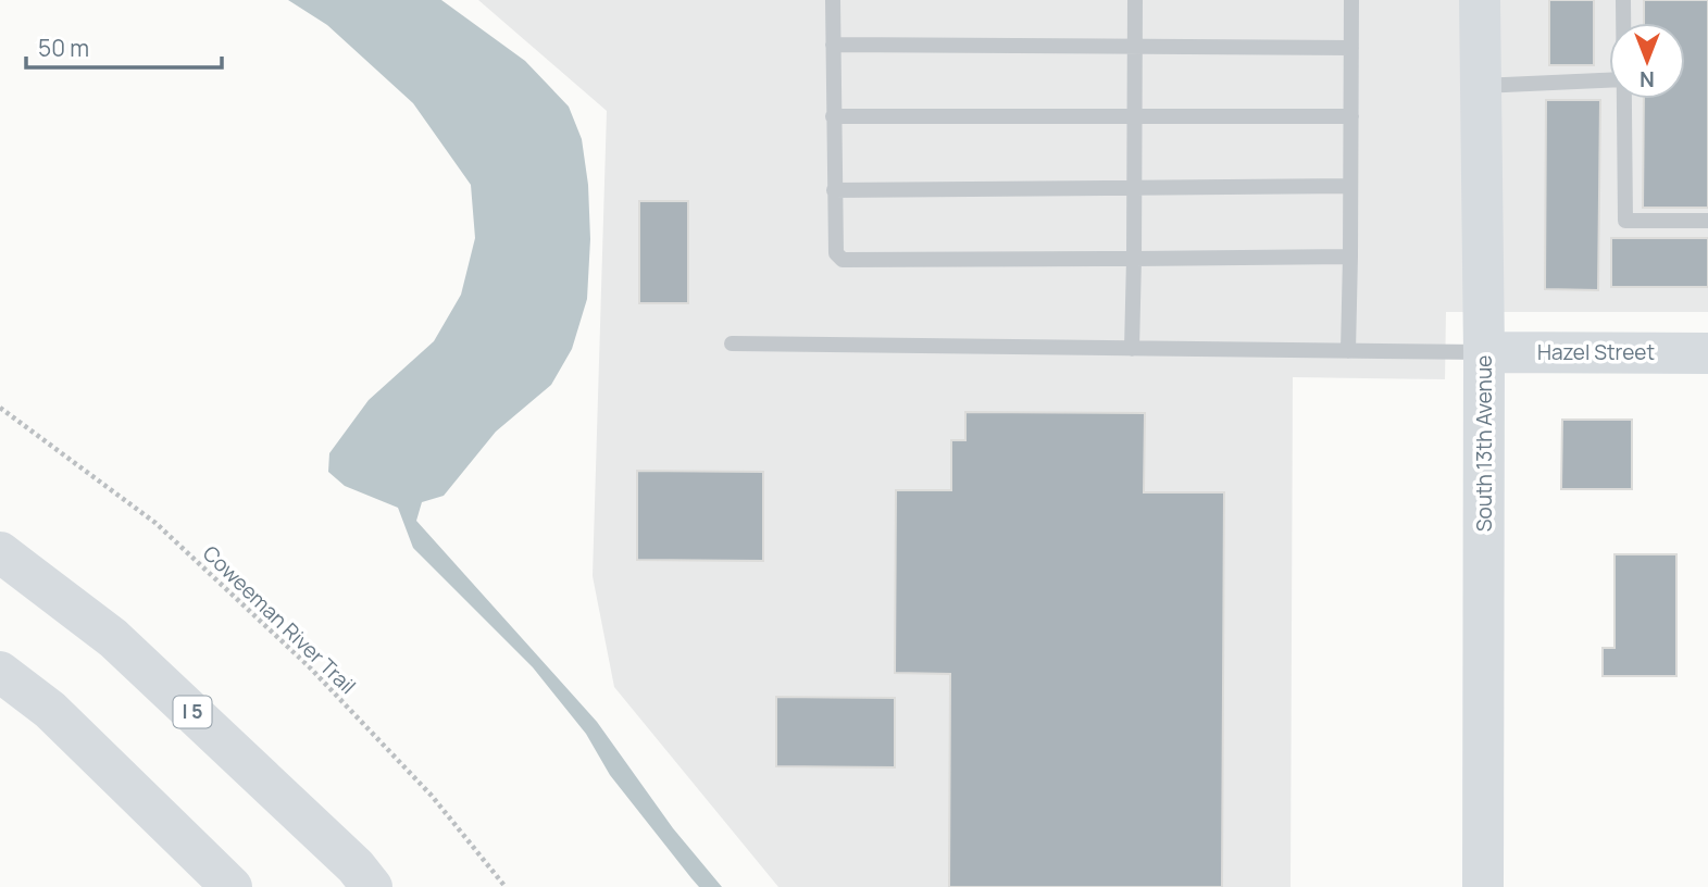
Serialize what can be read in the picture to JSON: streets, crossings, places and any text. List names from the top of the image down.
{
  "streets": {
    "main road": ["Hazel Street", "South 13th Avenue", "I 5"],
    "path": ["Coweeman River Trail"]
  },
  "crossings": [
    ["Hazel Street", "South 13th Avenue"]
  ],
  "scale_bar": "50 m",
  "north": "bottom"
}
